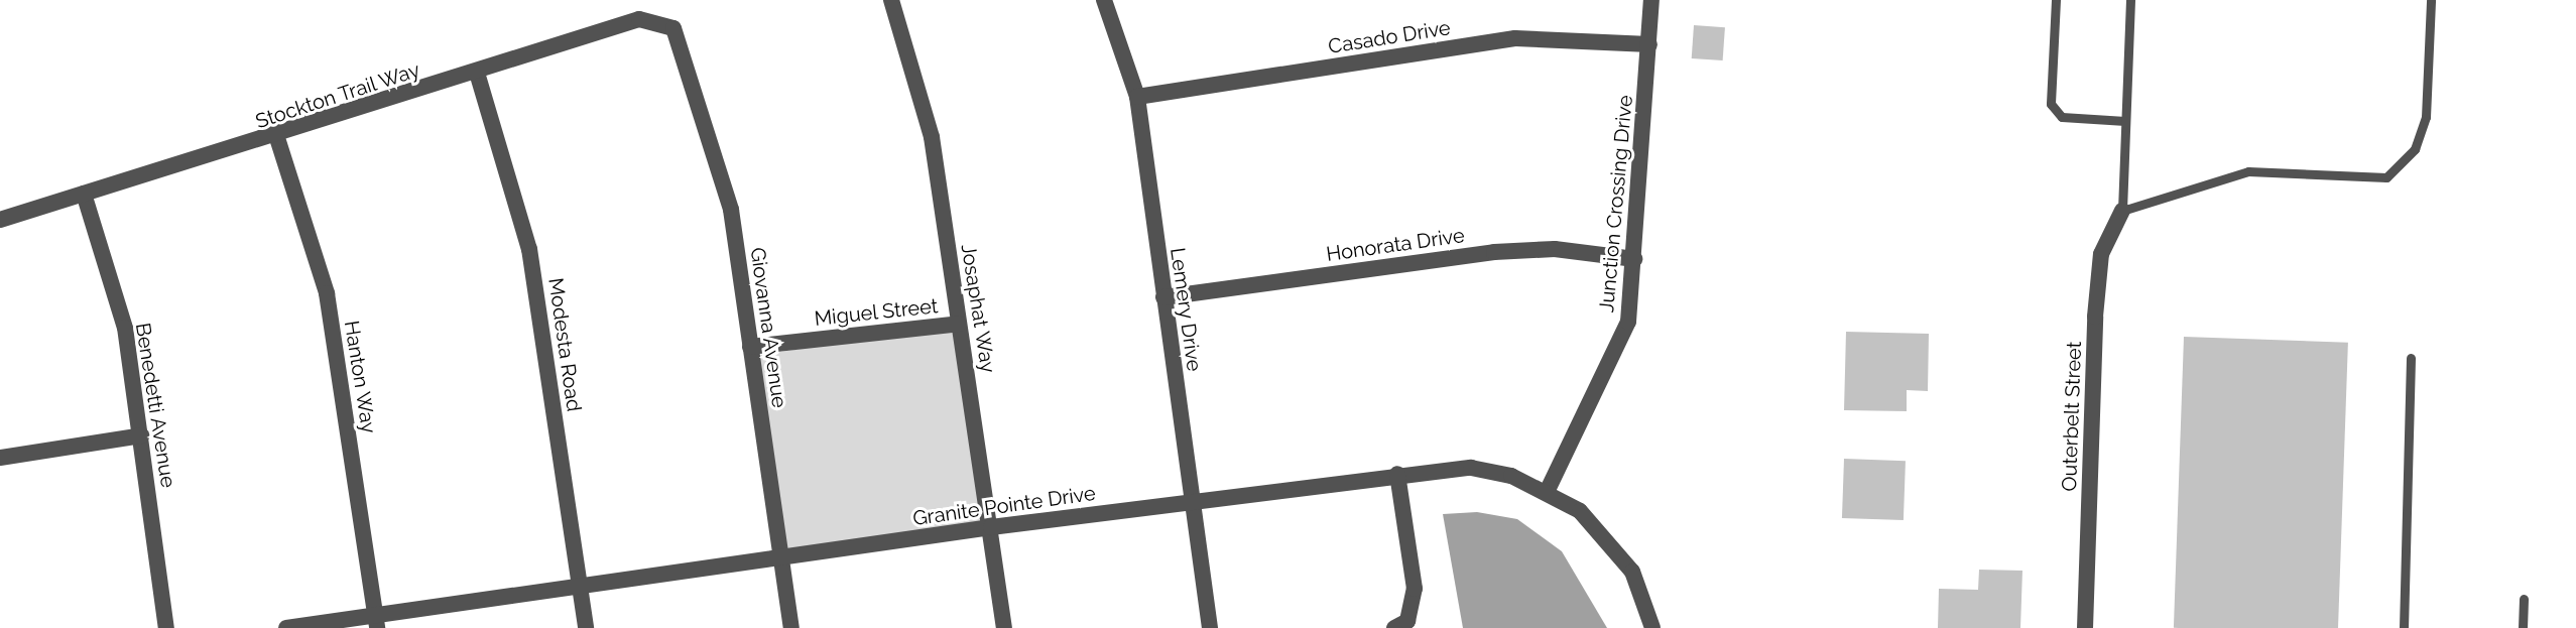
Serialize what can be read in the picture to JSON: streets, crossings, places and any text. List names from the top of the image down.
{
  "streets": {
    "street": [
      "Casado Drive",
      "Stockton Trail Way",
      "Junction Crossing Drive",
      "Honorata Drive",
      "Josaphat Way",
      "Lemery Drive",
      "Miguel Street",
      "Giovanna Avenue",
      "Modesta Road",
      "Hanton Way",
      "Benedetti Avenue",
      "Outerbelt Street",
      "Granite Pointe Drive"
    ]
  },
  "crossings": [
    ["Casado Drive", "Junction Crossing Drive"],
    ["Casado Drive", "Lemery Drive"],
    ["Stockton Trail Way", "Giovanna Avenue"],
    ["Stockton Trail Way", "Modesta Road"],
    ["Stockton Trail Way", "Hanton Way"],
    ["Stockton Trail Way", "Benedetti Avenue"],
    ["Junction Crossing Drive", "Honorata Drive"],
    ["Junction Crossing Drive", "Granite Pointe Drive"],
    ["Honorata Drive", "Lemery Drive"],
    ["Josaphat Way", "Miguel Street"],
    ["Josaphat Way", "Granite Pointe Drive"],
    ["Lemery Drive", "Granite Pointe Drive"],
    ["Miguel Street", "Giovanna Avenue"],
    ["Giovanna Avenue", "Granite Pointe Drive"],
    ["Modesta Road", "Granite Pointe Drive"],
    ["Hanton Way", "Granite Pointe Drive"]
  ]
}
